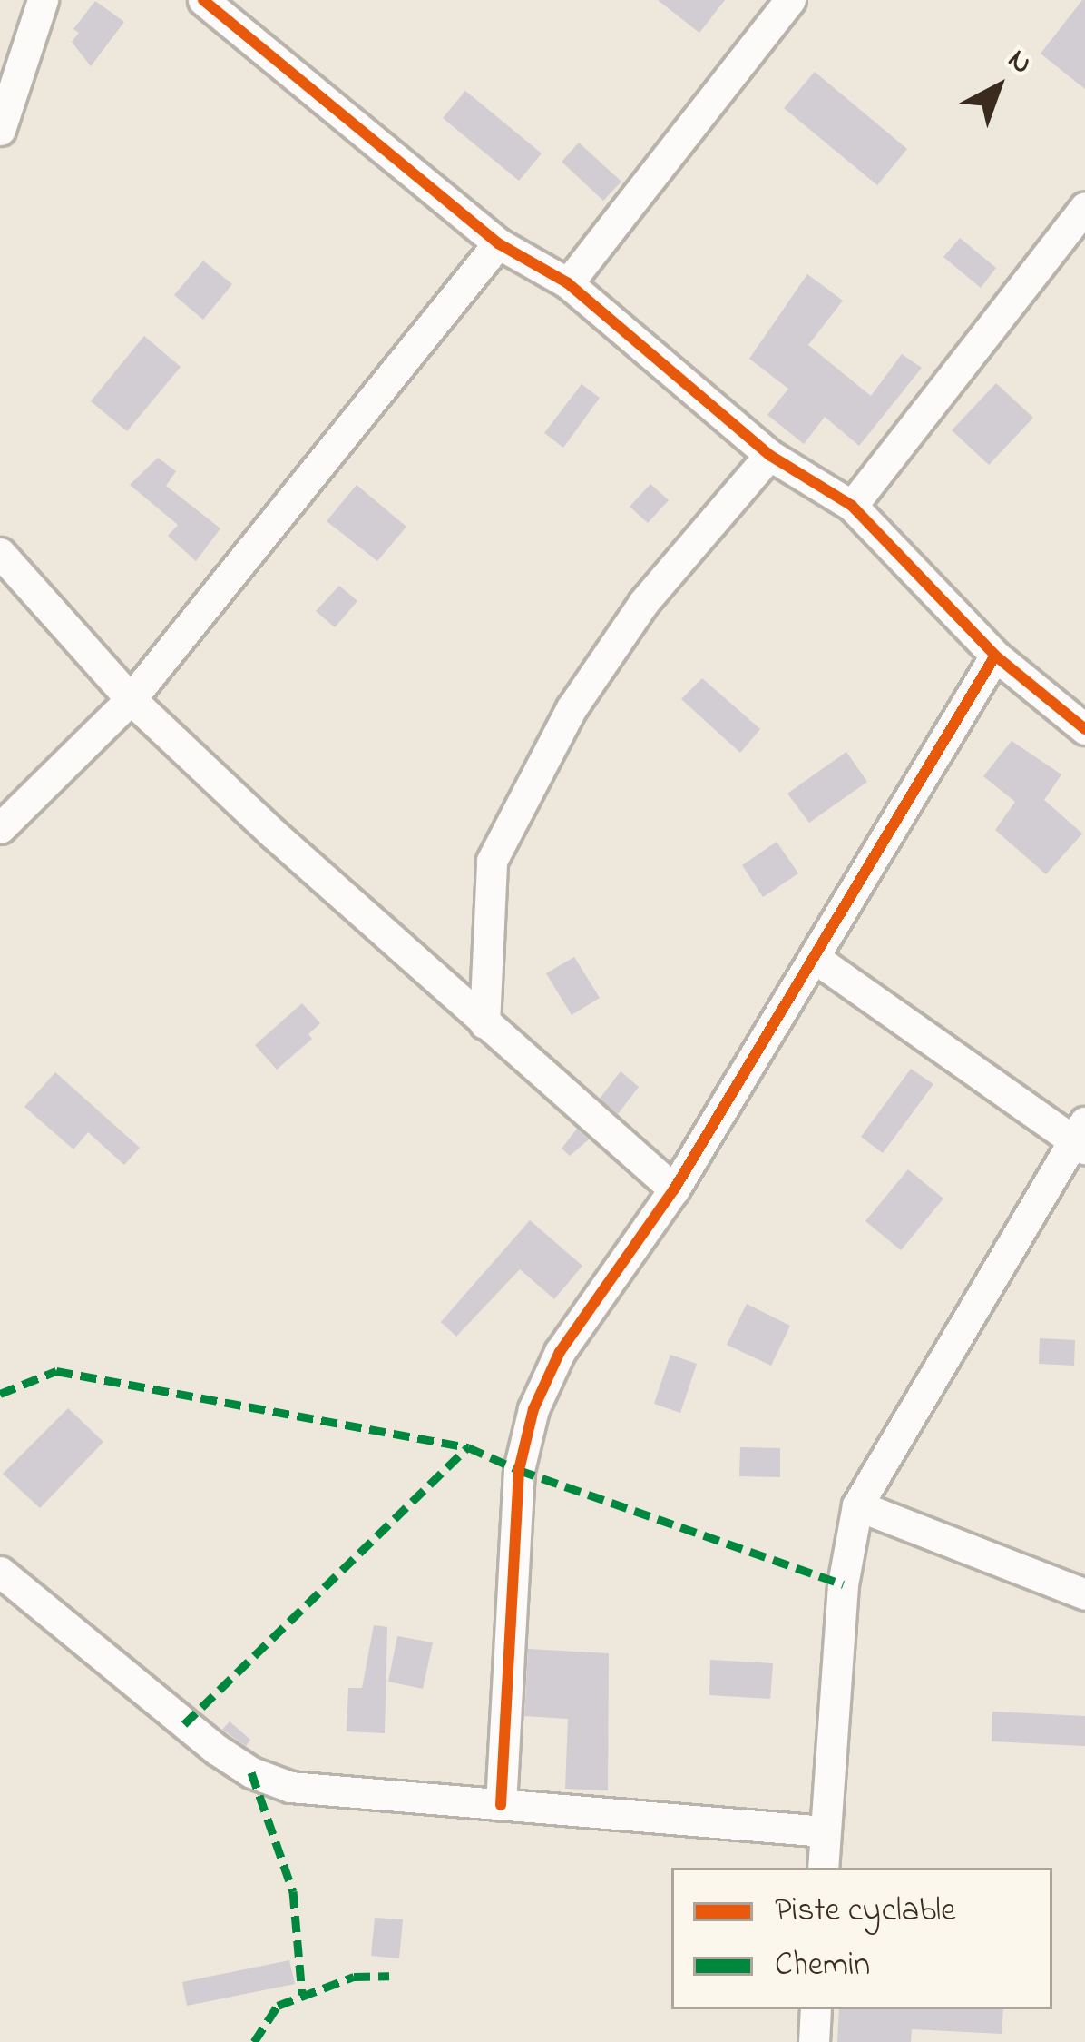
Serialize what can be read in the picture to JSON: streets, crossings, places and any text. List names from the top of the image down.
{
  "legend": ["Piste cyclable", "Chemin"],
  "north": "top right"
}
